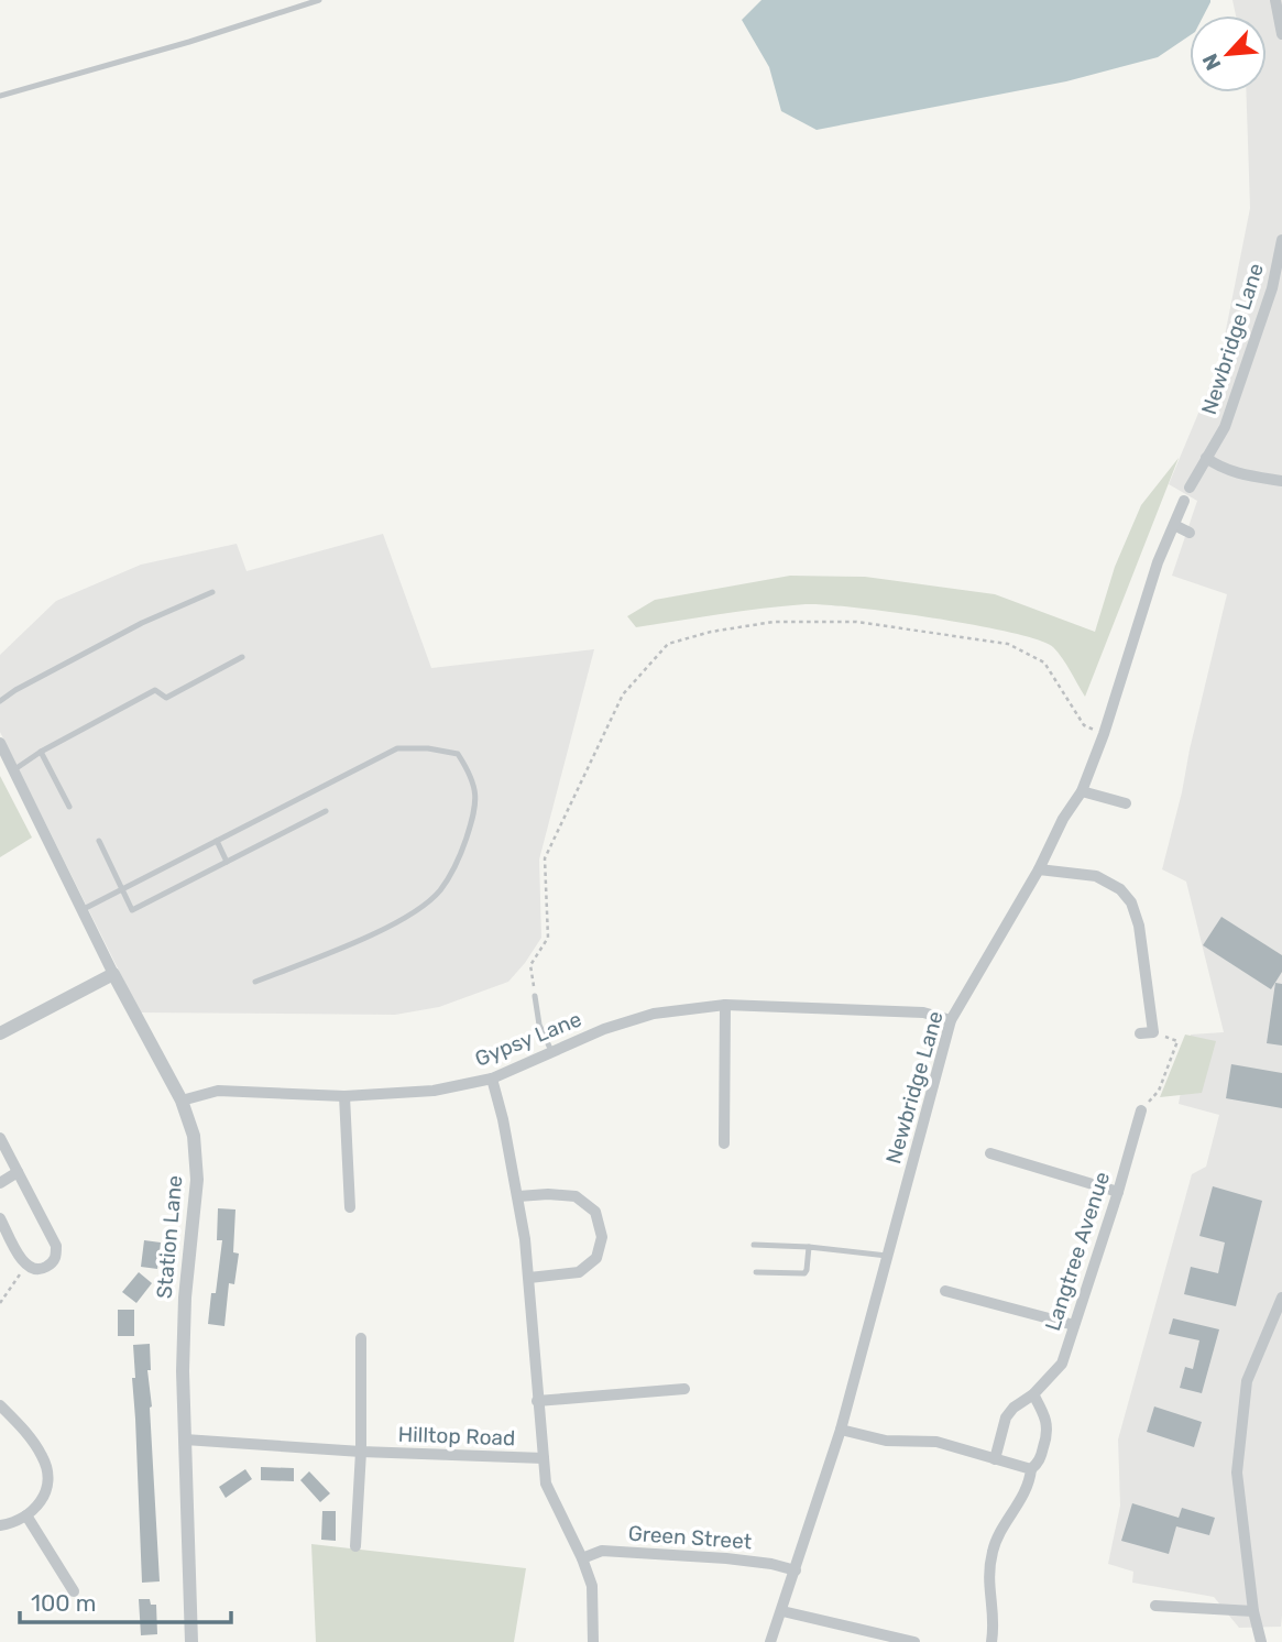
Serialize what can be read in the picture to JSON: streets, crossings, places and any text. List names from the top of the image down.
{
  "streets": {
    "street": [
      "Newbridge Lane",
      "Gypsy Lane",
      "Station Lane",
      "Langtree Avenue",
      "Hilltop Road",
      "Green Street"
    ]
  },
  "crossings": [
    ["Newbridge Lane", "Gypsy Lane"],
    ["Newbridge Lane", "Green Street"],
    ["Gypsy Lane", "Station Lane"],
    ["Station Lane", "Hilltop Road"],
    ["Hilltop Road", "Green Street"]
  ],
  "scale_bar": "100 m",
  "north": "bottom left"
}
